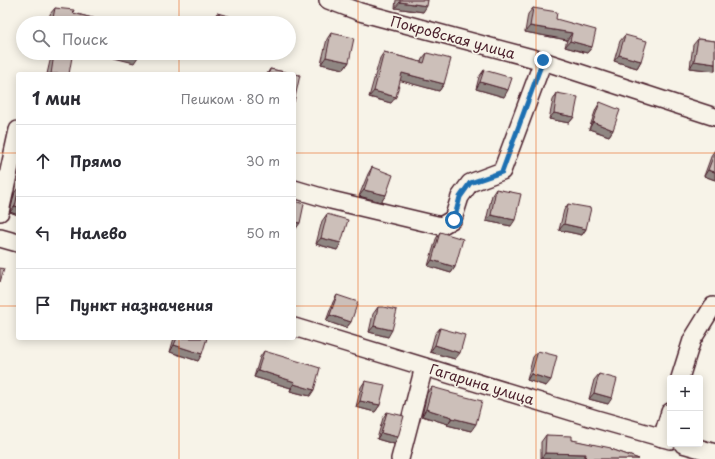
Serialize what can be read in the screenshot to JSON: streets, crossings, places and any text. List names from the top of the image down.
{
  "streets": {
    "street": ["Покровская улица", "Гагарина улица"]
  },
  "page": {
    "search": "Поиск",
    "heading": ["1 мин", "Пешком · 80 m"],
    "list": [
      ["Прямо", "30 m"],
      ["Налево", "50 m"],
      "Пункт назначения"
    ],
    "map_buttons": ["+", "−"]
  }
}
